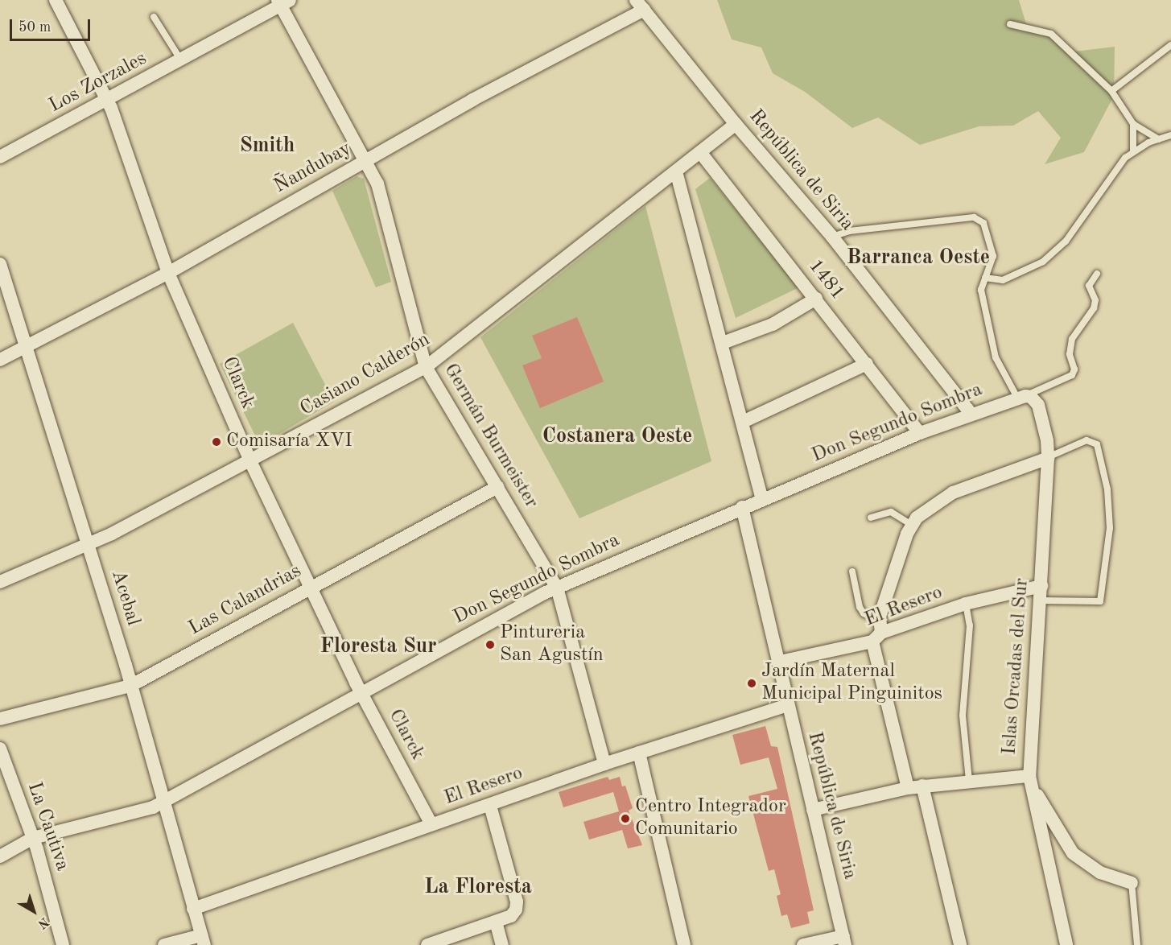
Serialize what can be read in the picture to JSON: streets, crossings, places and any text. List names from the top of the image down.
{
  "streets": {
    "street": [
      "Los Zorzales",
      "Ñandubay",
      "República de Siria",
      "1481",
      "Casiano Calderón",
      "Clarck",
      "Don Segundo Sombra",
      "Germán Burmeister",
      "Acebal",
      "Las Calandrias",
      "El Resero",
      "Islas Orcadas del Sur",
      "La Cautiva"
    ]
  },
  "crossings": [
    ["Los Zorzales", "Clarck"],
    ["Los Zorzales", "Germán Burmeister"],
    ["Ñandubay", "República de Siria"],
    ["Ñandubay", "Clarck"],
    ["Ñandubay", "Germán Burmeister"],
    ["Ñandubay", "Acebal"],
    ["República de Siria", "Casiano Calderón"],
    ["República de Siria", "Don Segundo Sombra"],
    ["República de Siria", "El Resero"],
    ["1481", "Casiano Calderón"],
    ["1481", "Don Segundo Sombra"],
    ["Casiano Calderón", "Clarck"],
    ["Casiano Calderón", "Germán Burmeister"],
    ["Casiano Calderón", "Acebal"],
    ["Clarck", "Don Segundo Sombra"],
    ["Clarck", "Las Calandrias"],
    ["Clarck", "El Resero"],
    ["Don Segundo Sombra", "Germán Burmeister"],
    ["Don Segundo Sombra", "Acebal"],
    ["Don Segundo Sombra", "Islas Orcadas del Sur"],
    ["Don Segundo Sombra", "La Cautiva"],
    ["Germán Burmeister", "Las Calandrias"],
    ["Germán Burmeister", "El Resero"],
    ["Acebal", "Las Calandrias"],
    ["Acebal", "El Resero"],
    ["El Resero", "Islas Orcadas del Sur"]
  ],
  "districts": [
    "Smith",
    "Barranca Oeste",
    "Costanera Oeste",
    "Floresta Sur",
    "La Floresta"
  ],
  "places": [
    "Comisaría XVI",
    "Pintureria San Agustín",
    "Jardín Maternal Municipal Pinguinitos",
    "Centro Integrador Comunitario"
  ],
  "scale_bar": "50 m",
  "north": "bottom right"
}
